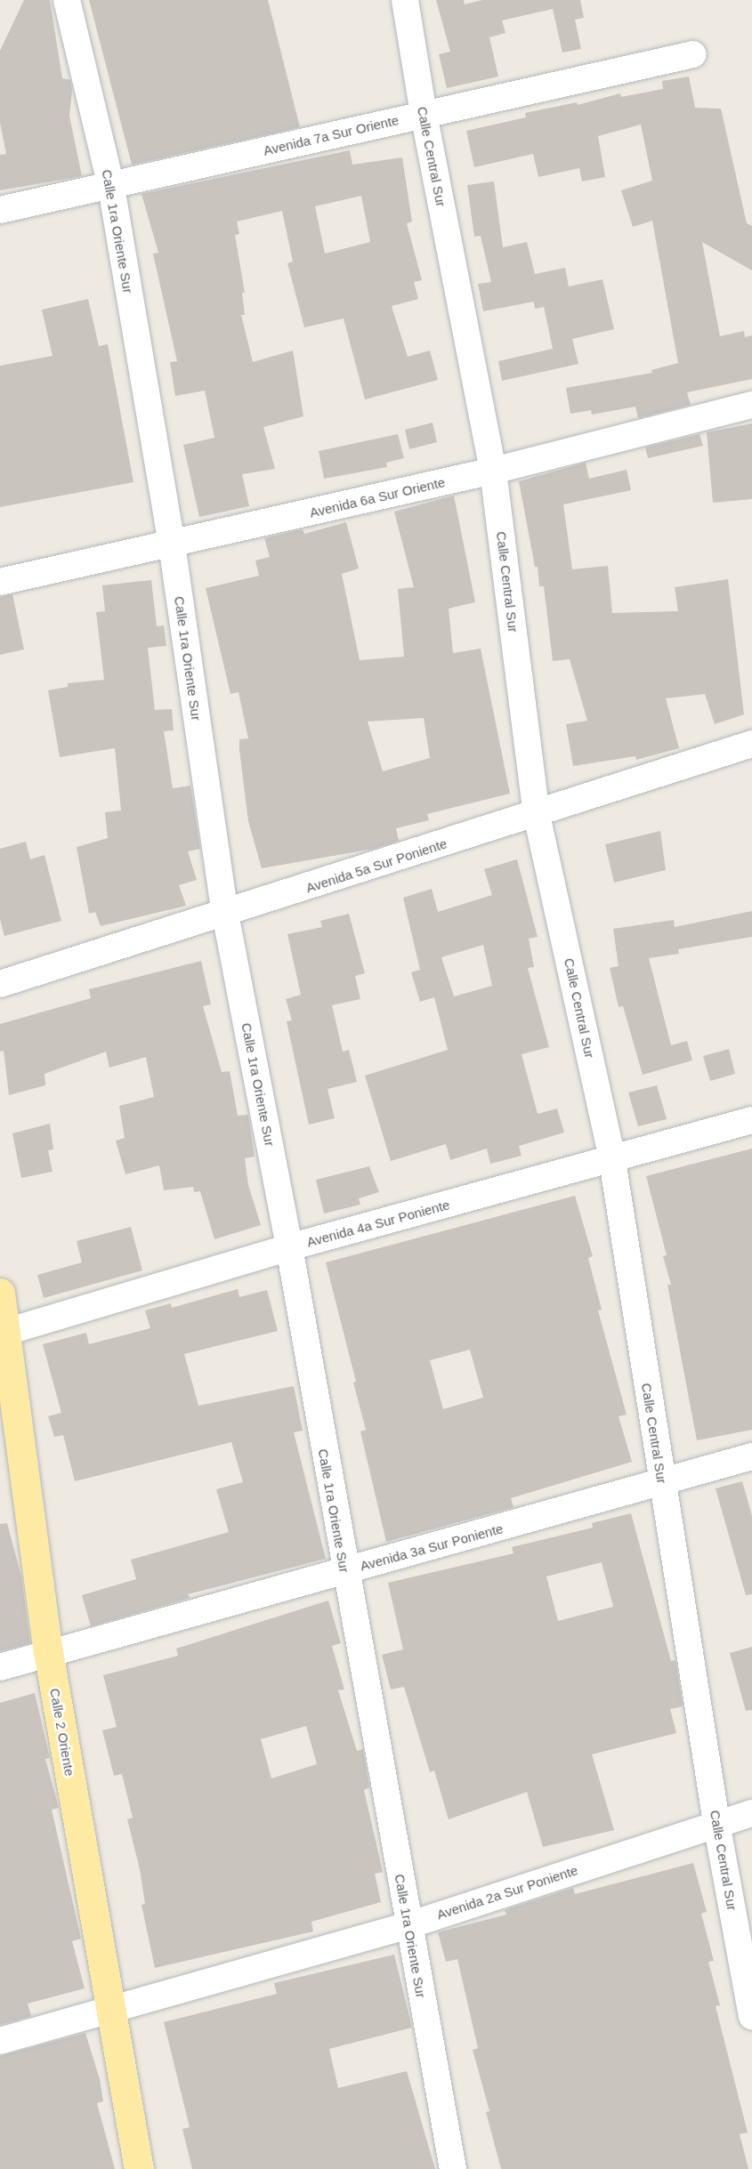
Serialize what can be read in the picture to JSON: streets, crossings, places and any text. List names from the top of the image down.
{
  "streets": {
    "main road": ["Calle 2 Oriente"],
    "street": [
      "Avenida 7a Sur Oriente",
      "Calle Central Sur",
      "Calle 1ra Oriente Sur",
      "Avenida 6a Sur Oriente",
      "Avenida 5a Sur Poniente",
      "Avenida 4a Sur Poniente",
      "Avenida 3a Sur Poniente",
      "Avenida 2a Sur Poniente"
    ]
  },
  "crossings": [
    ["Avenida 7a Sur Oriente", "Calle Central Sur"],
    ["Avenida 7a Sur Oriente", "Calle 1ra Oriente Sur"],
    ["Calle Central Sur", "Avenida 6a Sur Oriente"],
    ["Calle Central Sur", "Avenida 5a Sur Poniente"],
    ["Calle Central Sur", "Avenida 4a Sur Poniente"],
    ["Calle Central Sur", "Avenida 3a Sur Poniente"],
    ["Calle Central Sur", "Avenida 2a Sur Poniente"],
    ["Calle 1ra Oriente Sur", "Avenida 6a Sur Oriente"],
    ["Calle 1ra Oriente Sur", "Avenida 5a Sur Poniente"],
    ["Calle 1ra Oriente Sur", "Avenida 4a Sur Poniente"],
    ["Calle 1ra Oriente Sur", "Avenida 3a Sur Poniente"],
    ["Calle 1ra Oriente Sur", "Avenida 2a Sur Poniente"],
    ["Avenida 4a Sur Poniente", "Calle 2 Oriente"],
    ["Avenida 3a Sur Poniente", "Calle 2 Oriente"],
    ["Calle 2 Oriente", "Avenida 2a Sur Poniente"]
  ]
}
